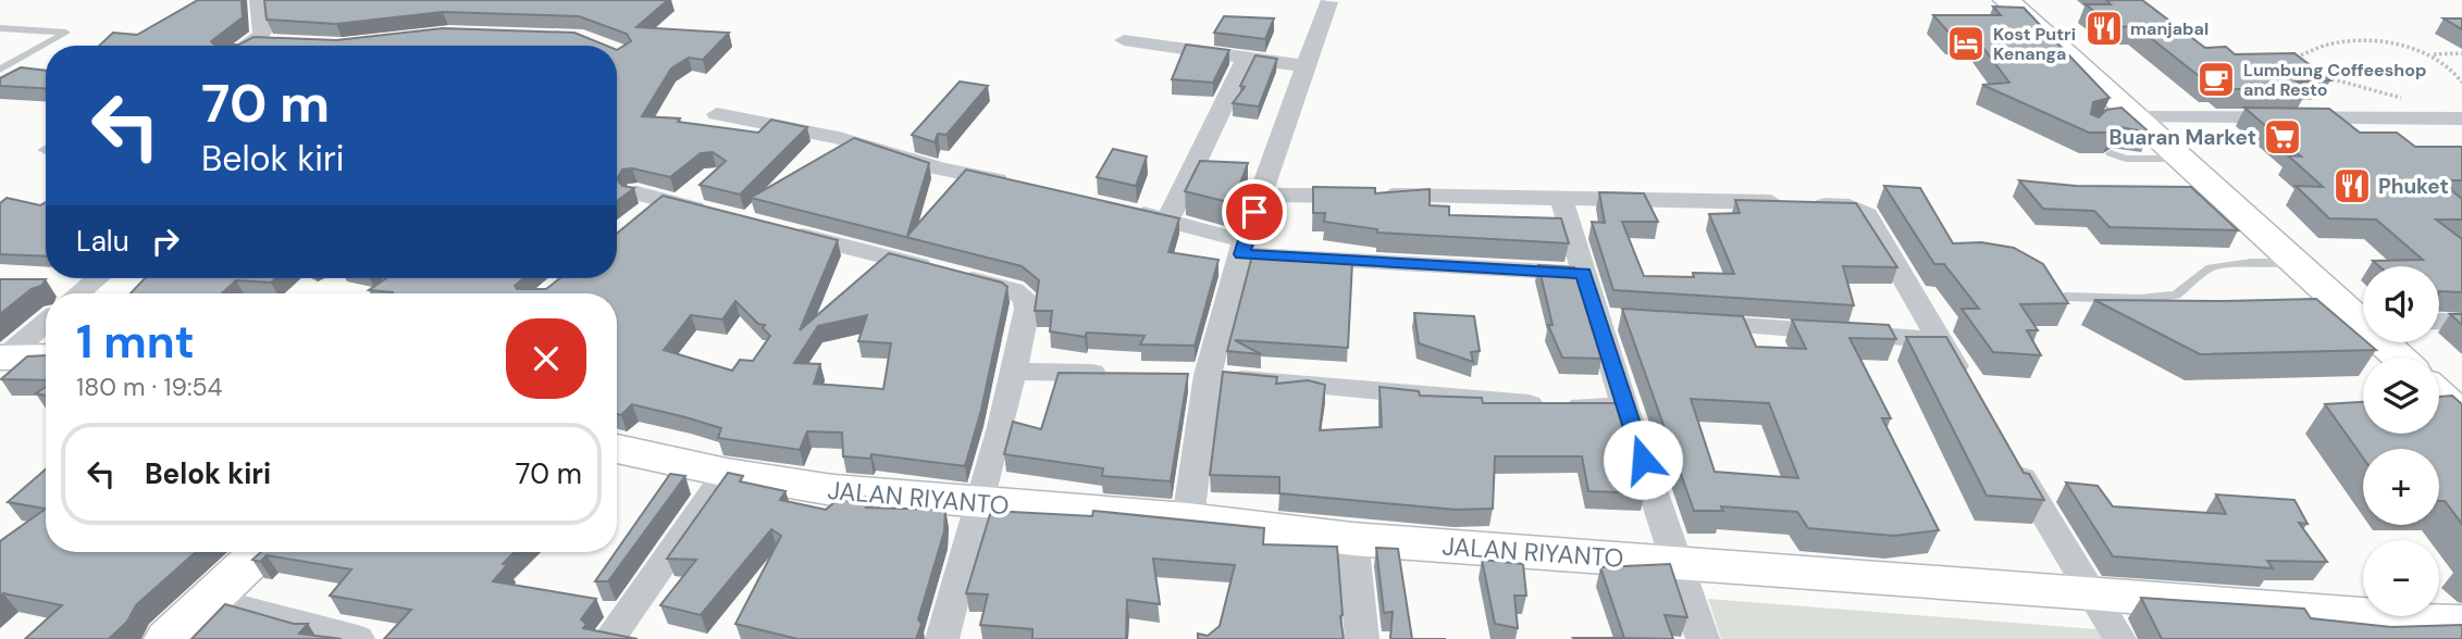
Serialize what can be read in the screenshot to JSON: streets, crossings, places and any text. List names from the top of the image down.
{
  "streets": {
    "street": ["JALAN RIYANTO"]
  },
  "places": {
    "restaurant": ["manjabal", "Phuket"],
    "hotel": ["Kost Putri Kenanga"],
    "cafe": ["Lumbung Coffeeshop and Resto"],
    "supermarket": ["Buaran Market"]
  },
  "page": {
    "turn": ["70 m", "Belok kiri"],
    "then": "Lalu",
    "map_buttons": ["+", "−"],
    "heading": ["1 mnt", "180 m · 19:54"],
    "list": [
      {
        "name": "Belok kiri",
        "value": "70 m"
      }
    ]
  }
}
